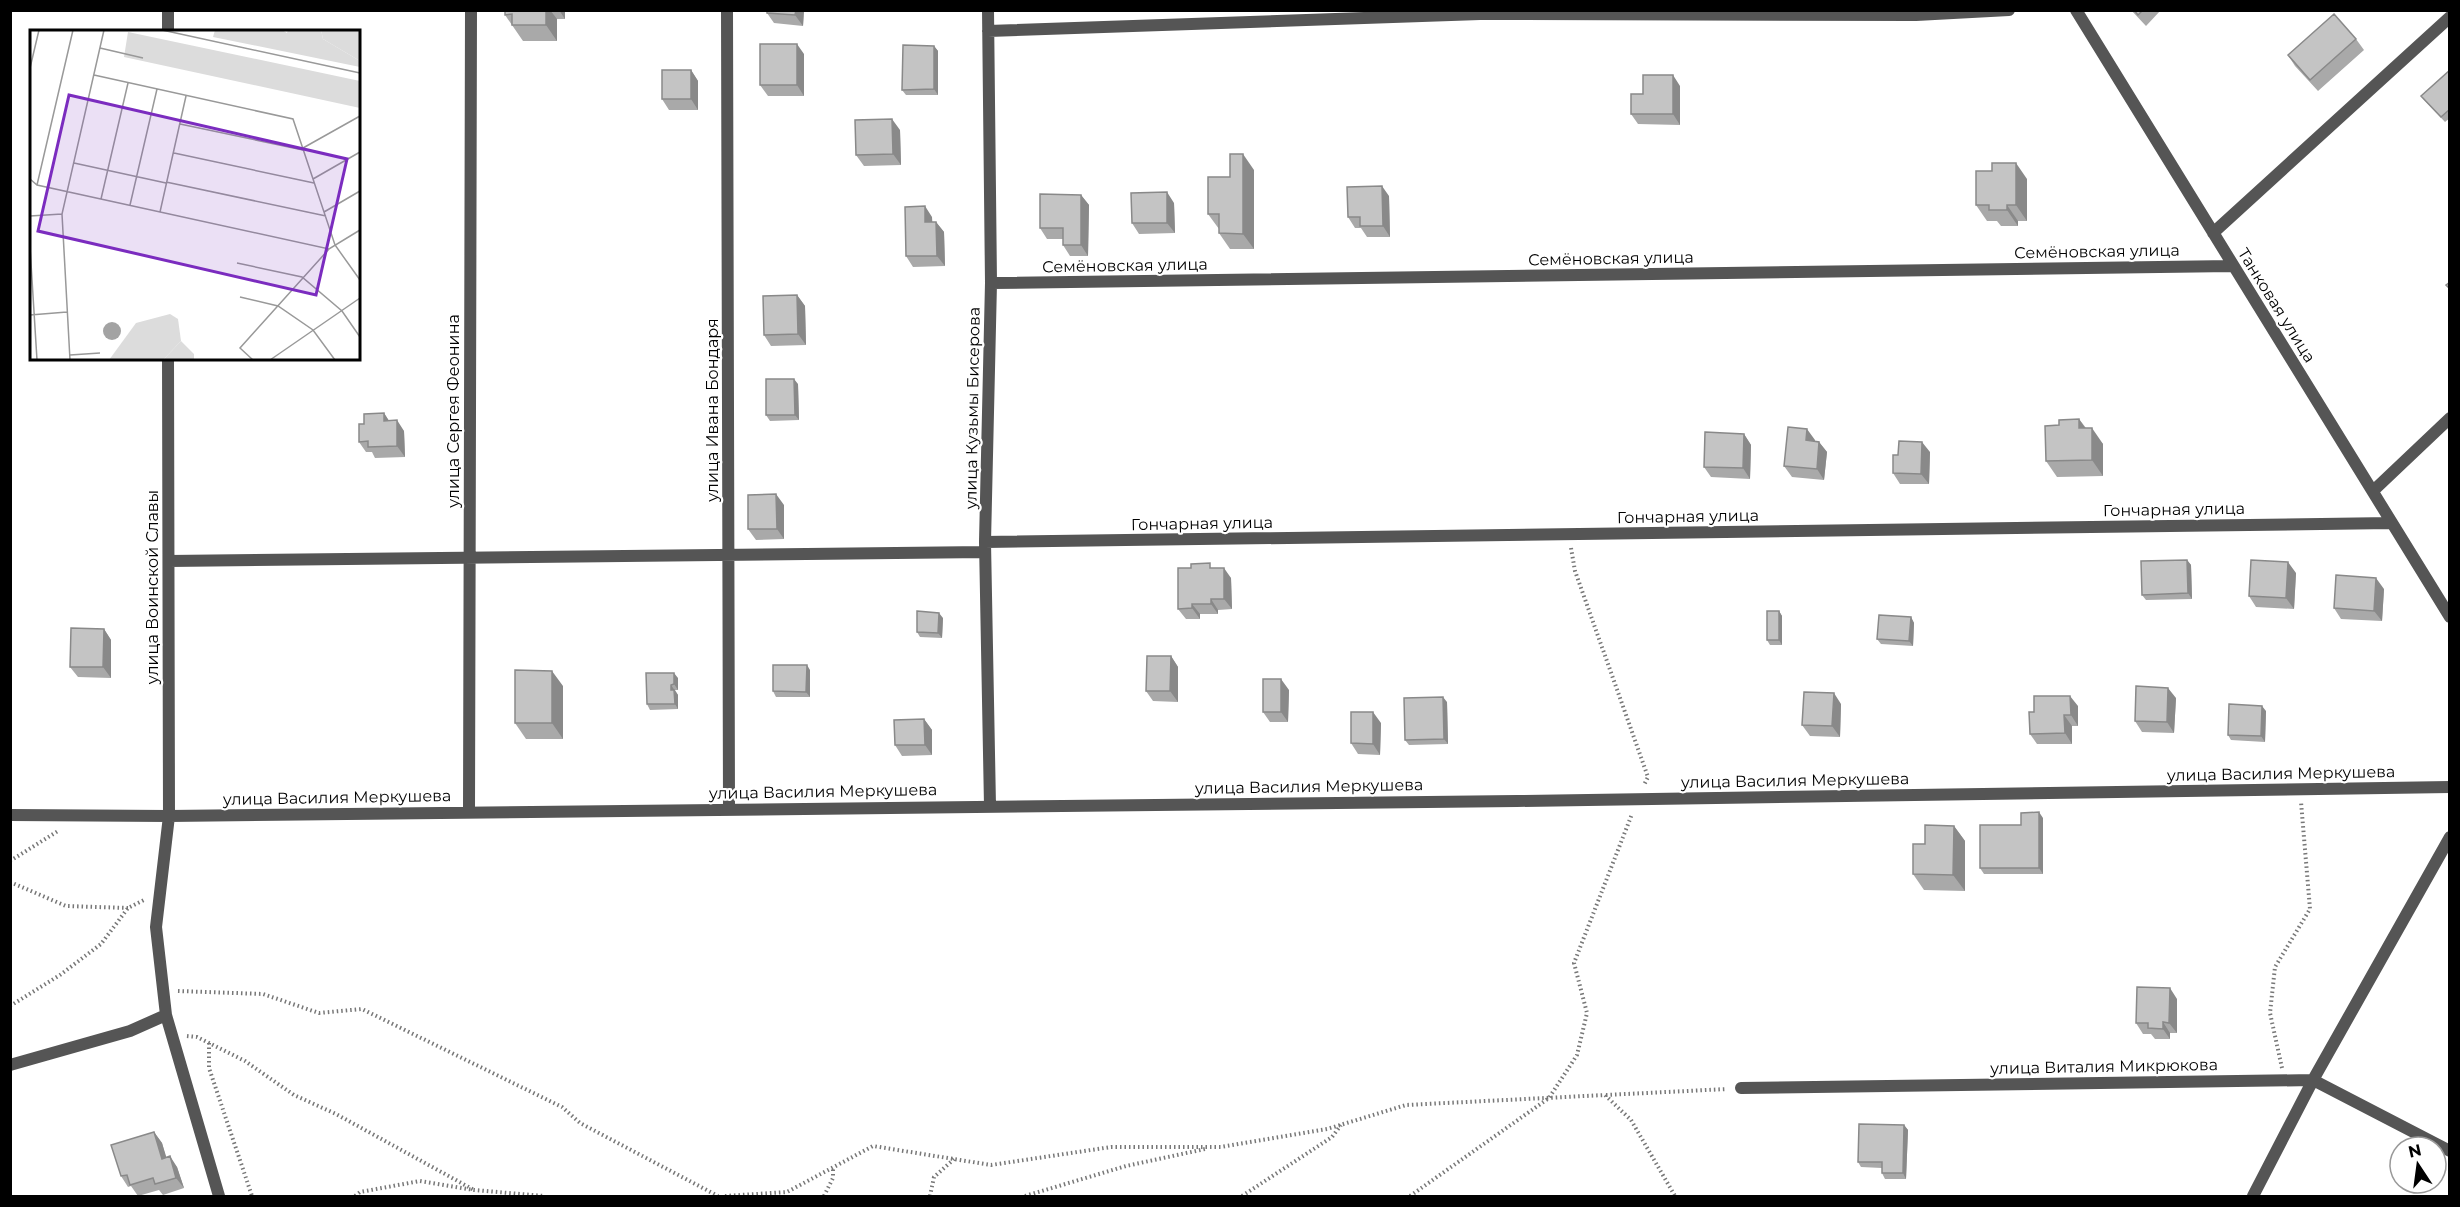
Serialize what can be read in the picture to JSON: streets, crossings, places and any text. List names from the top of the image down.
{
  "streets": {
    "street": [
      "Семёновская улица",
      "Танковая улица",
      "улица Кузьмы Бисерова",
      "улица Ивана Бондаря",
      "улица Сергея Феонина",
      "Гончарная улица",
      "улица Воинской Славы",
      "улица Василия Меркушева",
      "улица Виталия Микрюкова"
    ]
  },
  "crossings": [
    ["Семёновская улица", "Танковая улица"],
    ["Семёновская улица", "улица Кузьмы Бисерова"],
    ["Танковая улица", "Гончарная улица"],
    ["улица Кузьмы Бисерова", "Гончарная улица"],
    ["улица Кузьмы Бисерова", "улица Василия Меркушева"],
    ["улица Ивана Бондаря", "Гончарная улица"],
    ["улица Ивана Бондаря", "улица Василия Меркушева"],
    ["улица Сергея Феонина", "Гончарная улица"],
    ["улица Сергея Феонина", "улица Василия Меркушева"],
    ["Гончарная улица", "улица Воинской Славы"],
    ["улица Воинской Славы", "улица Василия Меркушева"]
  ],
  "north": "top"
}
